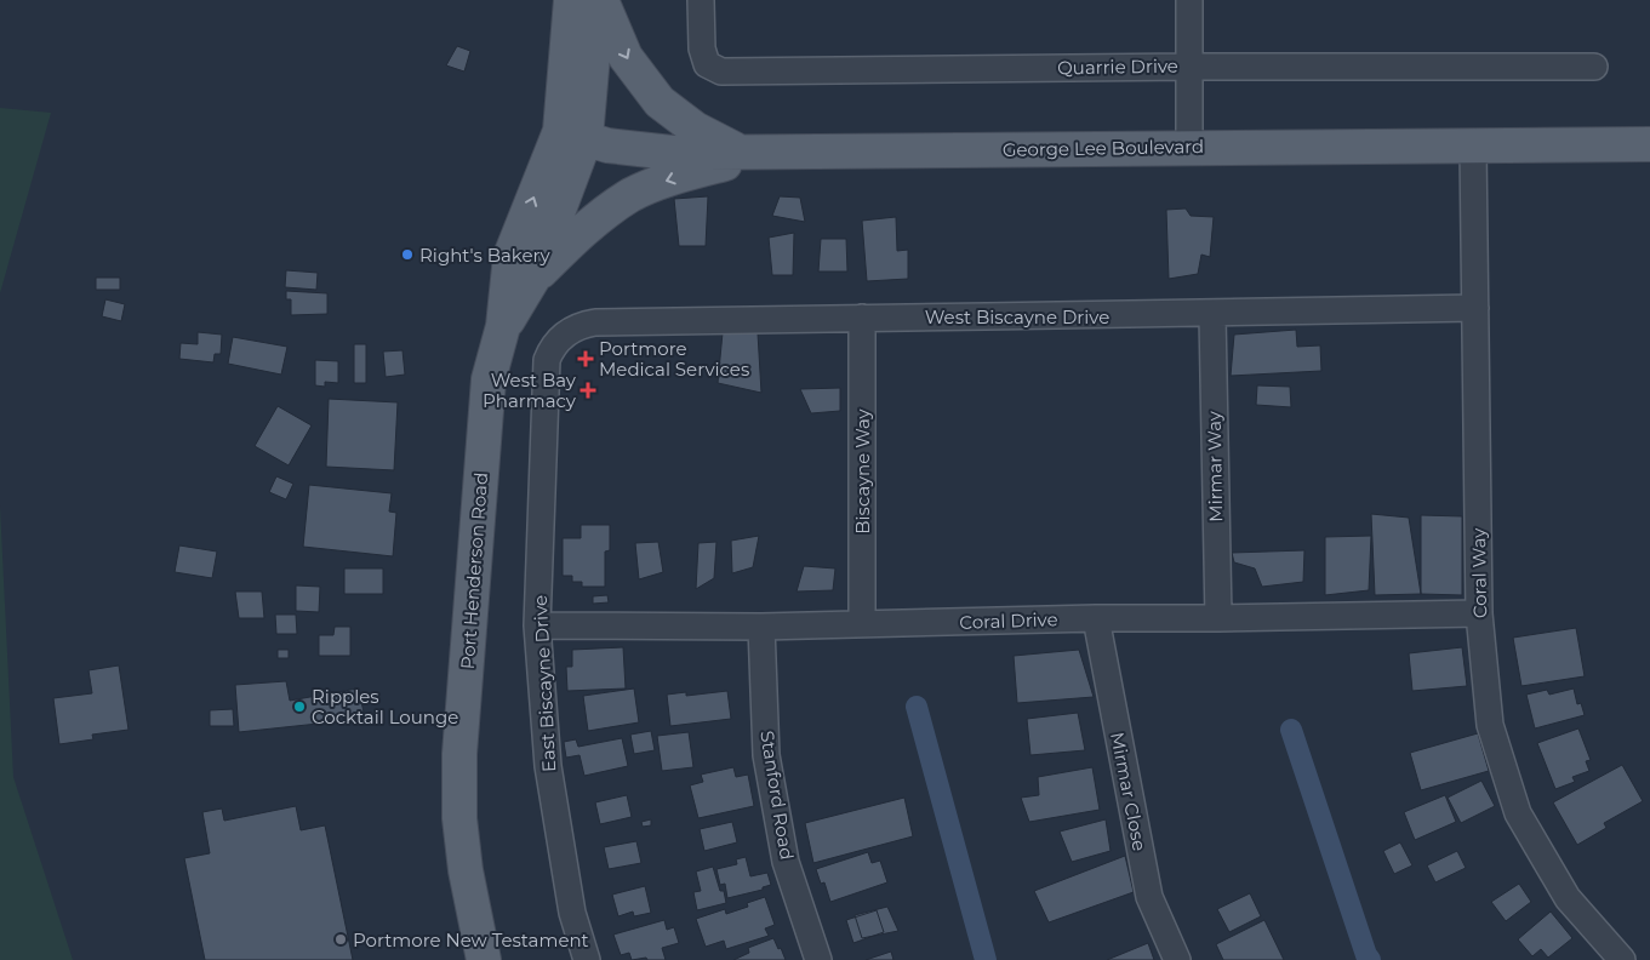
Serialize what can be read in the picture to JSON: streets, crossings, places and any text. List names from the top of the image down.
{
  "streets": {
    "main road": ["George Lee Boulevard", "Port Henderson Road"],
    "street": [
      "Quarrie Drive",
      "West Biscayne Drive",
      "Mirmar Way",
      "Biscayne Way",
      "Coral Way",
      "Coral Drive",
      "East Biscayne Drive",
      "Mirmar Close",
      "Stanford Road"
    ]
  },
  "crossings": [
    ["George Lee Boulevard", "Port Henderson Road"],
    ["George Lee Boulevard", "Coral Way"],
    ["West Biscayne Drive", "Mirmar Way"],
    ["West Biscayne Drive", "Biscayne Way"],
    ["West Biscayne Drive", "Coral Way"],
    ["West Biscayne Drive", "East Biscayne Drive"],
    ["Mirmar Way", "Coral Drive"],
    ["Biscayne Way", "Coral Drive"],
    ["Coral Way", "Coral Drive"],
    ["Coral Drive", "East Biscayne Drive"],
    ["Coral Drive", "Mirmar Close"],
    ["Coral Drive", "Stanford Road"]
  ],
  "places": {
    "other": ["Right's Bakery", "Ripples Cocktail Lounge", "Portmore New Testament"],
    "health": ["Portmore Medical Services", "West Bay Pharmacy"]
  }
}
